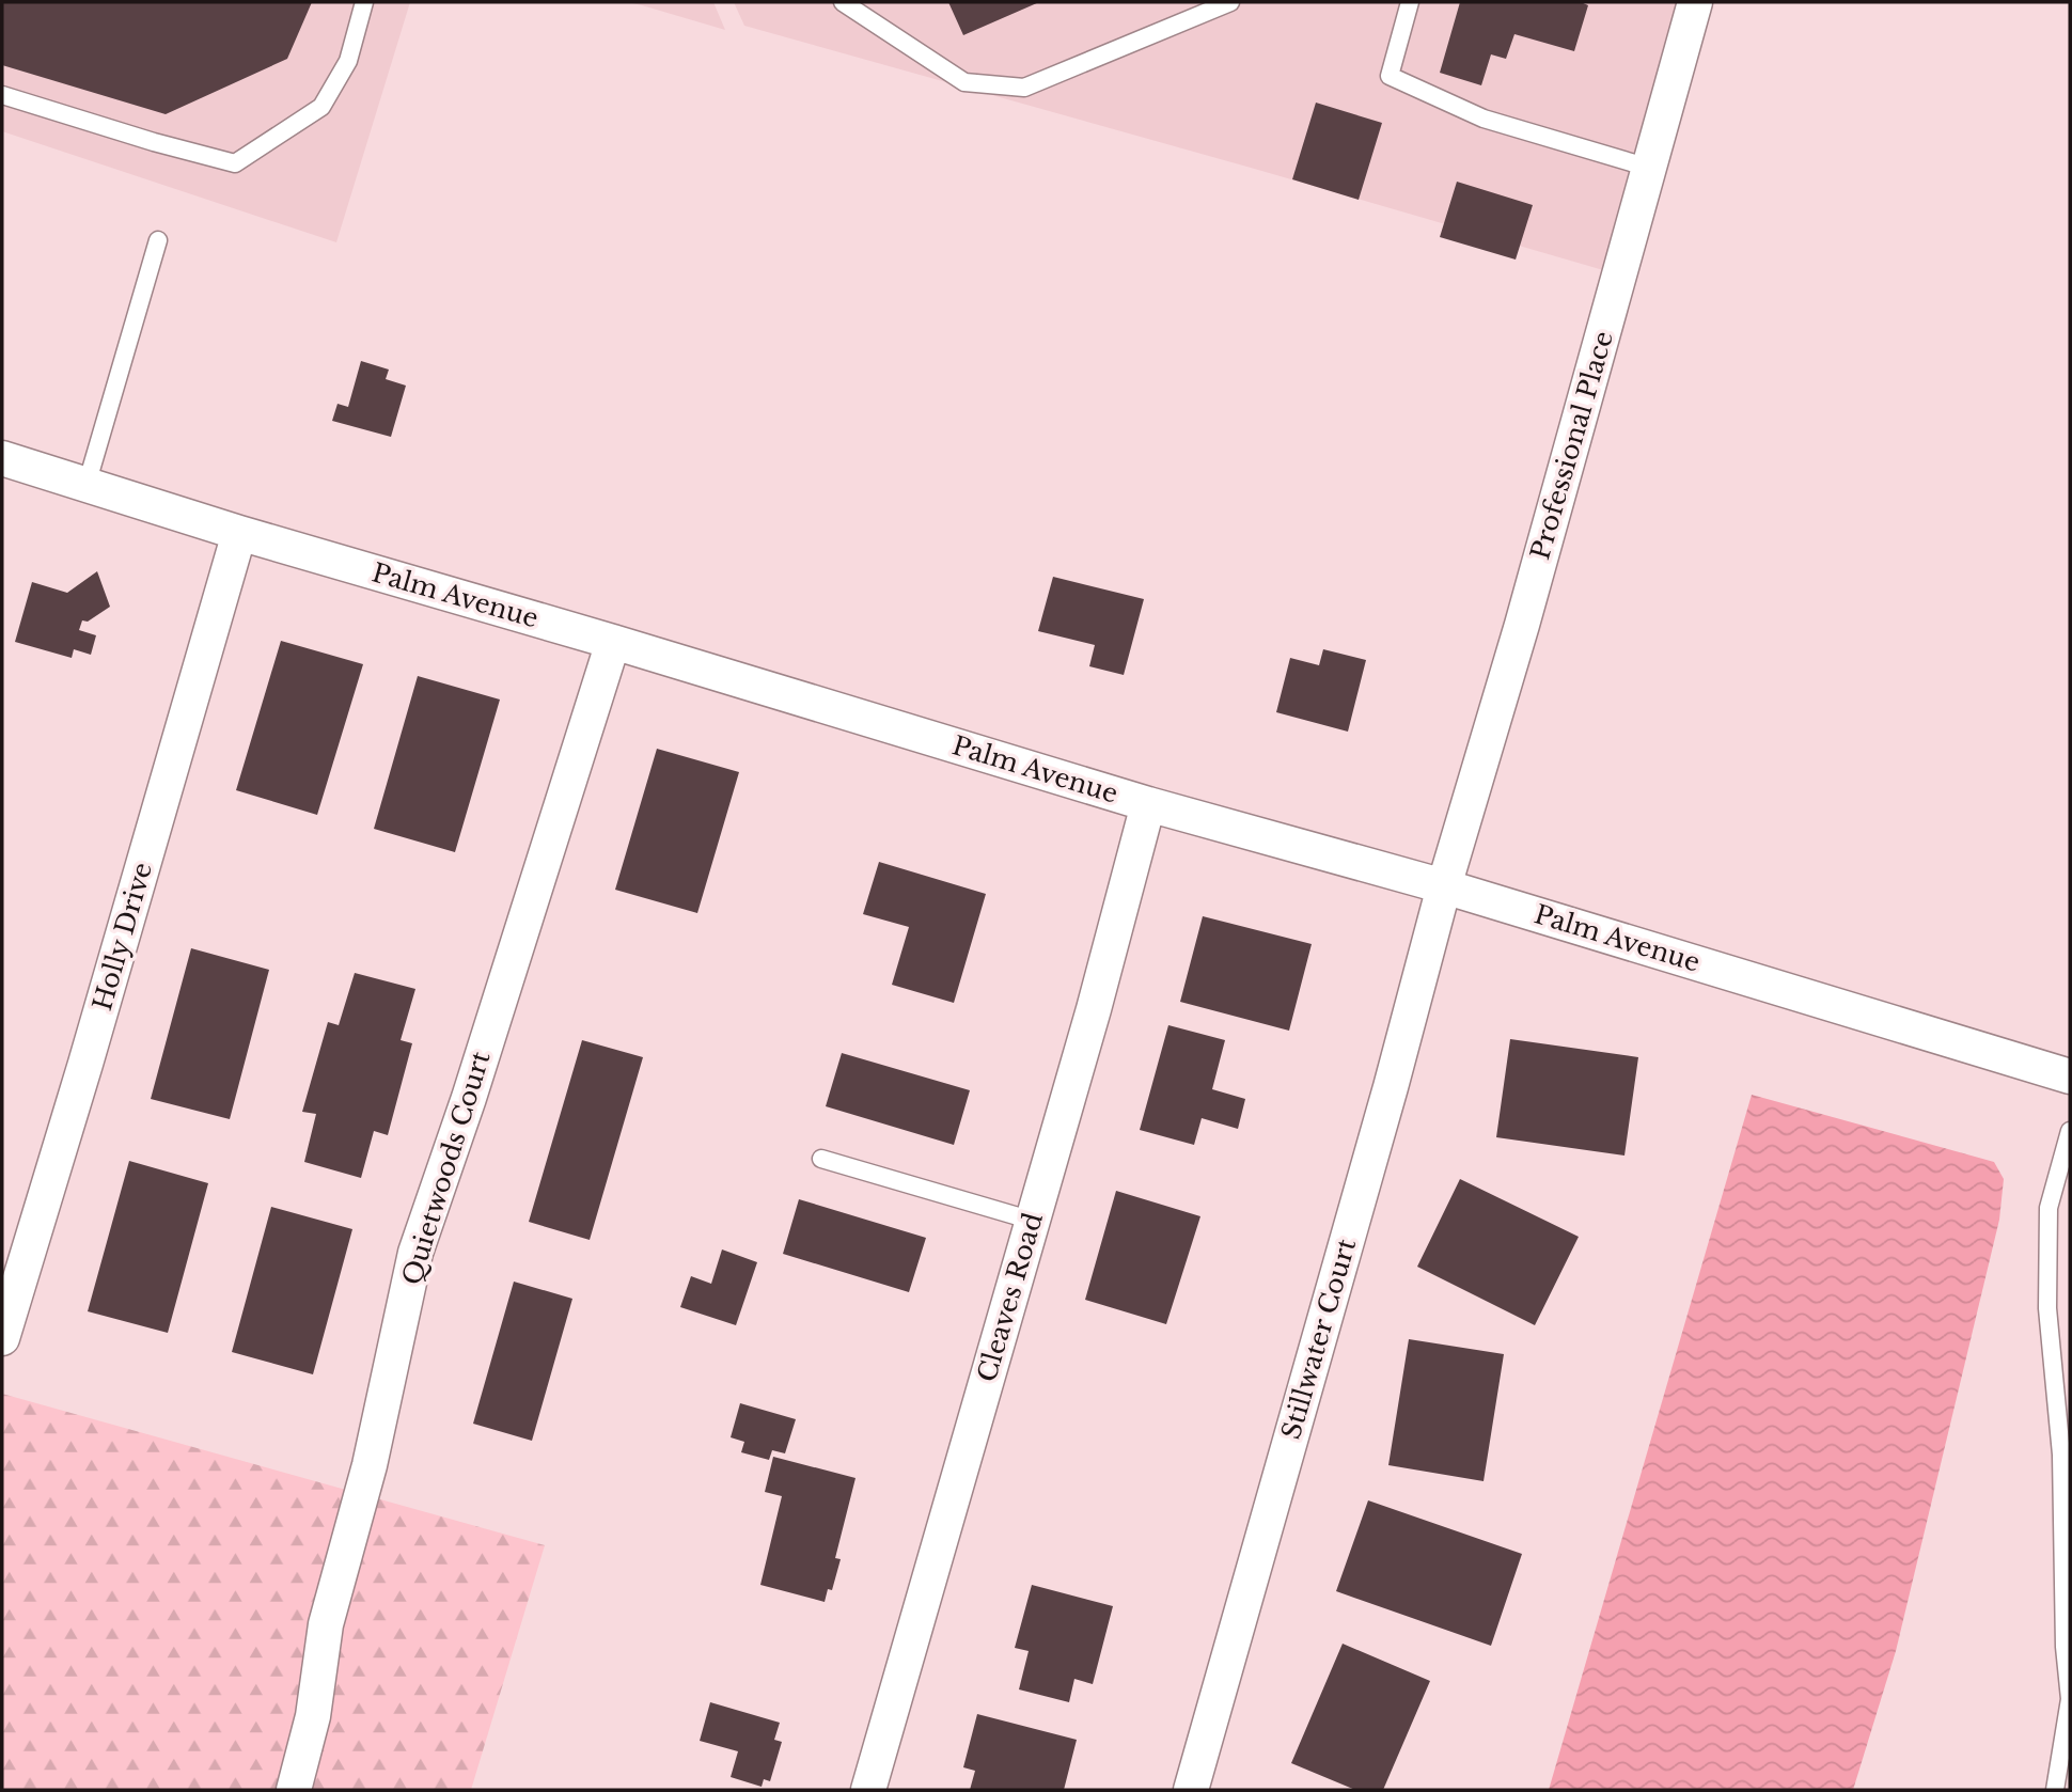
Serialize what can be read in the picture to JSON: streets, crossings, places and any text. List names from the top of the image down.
{
  "streets": {
    "street": [
      "Professional Place",
      "Palm Avenue",
      "Holly Drive",
      "Quietwoods Court",
      "Cleaves Road",
      "Stillwater Court"
    ]
  },
  "crossings": [
    ["Professional Place", "Palm Avenue"],
    ["Professional Place", "Stillwater Court"],
    ["Palm Avenue", "Holly Drive"],
    ["Palm Avenue", "Quietwoods Court"],
    ["Palm Avenue", "Cleaves Road"],
    ["Palm Avenue", "Stillwater Court"]
  ]
}
